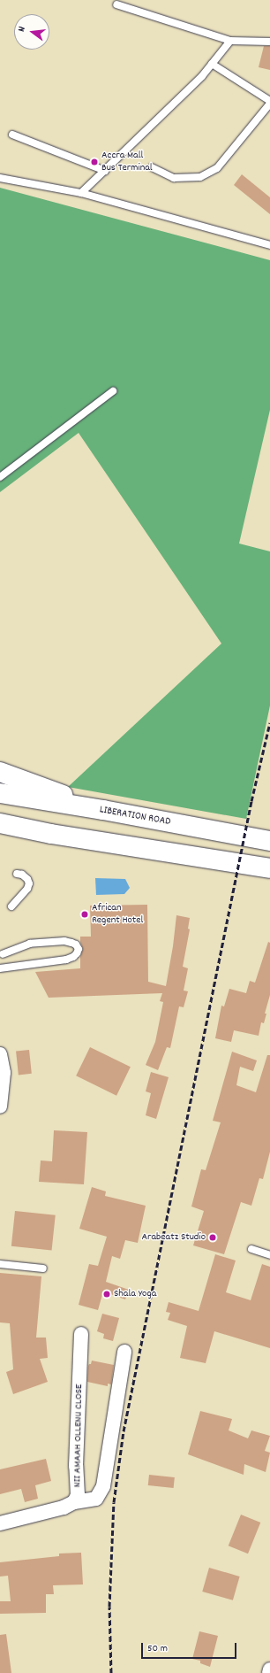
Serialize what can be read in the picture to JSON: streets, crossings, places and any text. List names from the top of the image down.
{
  "streets": {
    "highway": ["LIBERATION ROAD"],
    "street": ["NII AMAAH OLLENU CLOSE"]
  },
  "places": [
    "Accra Mall Bus Terminal",
    "African Regent Hotel",
    "Arabeatz Studio",
    "Shala Yoga"
  ],
  "scale_bar": "50 m",
  "north": "left"
}
